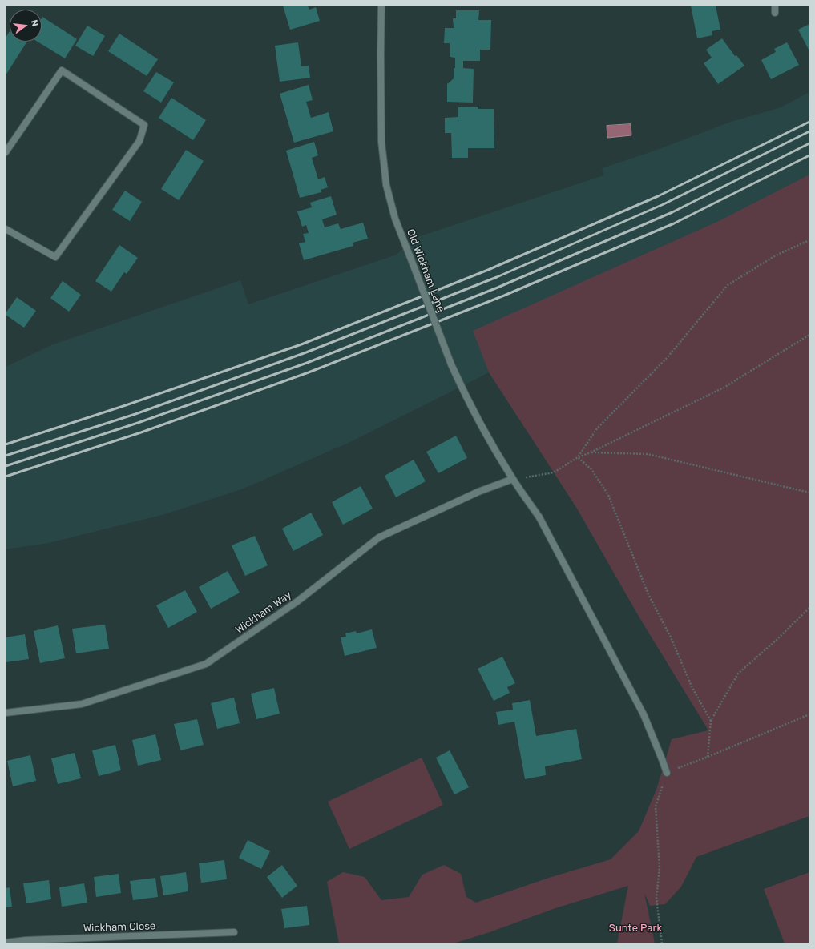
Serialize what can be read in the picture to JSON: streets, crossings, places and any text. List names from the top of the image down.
{
  "streets": {
    "street": ["Old Wickham Lane", "Wickham Way", "Wickham Close"]
  },
  "crossings": [
    ["Old Wickham Lane", "Wickham Way"]
  ],
  "parks": ["Sunte Park"],
  "north": "right"
}
